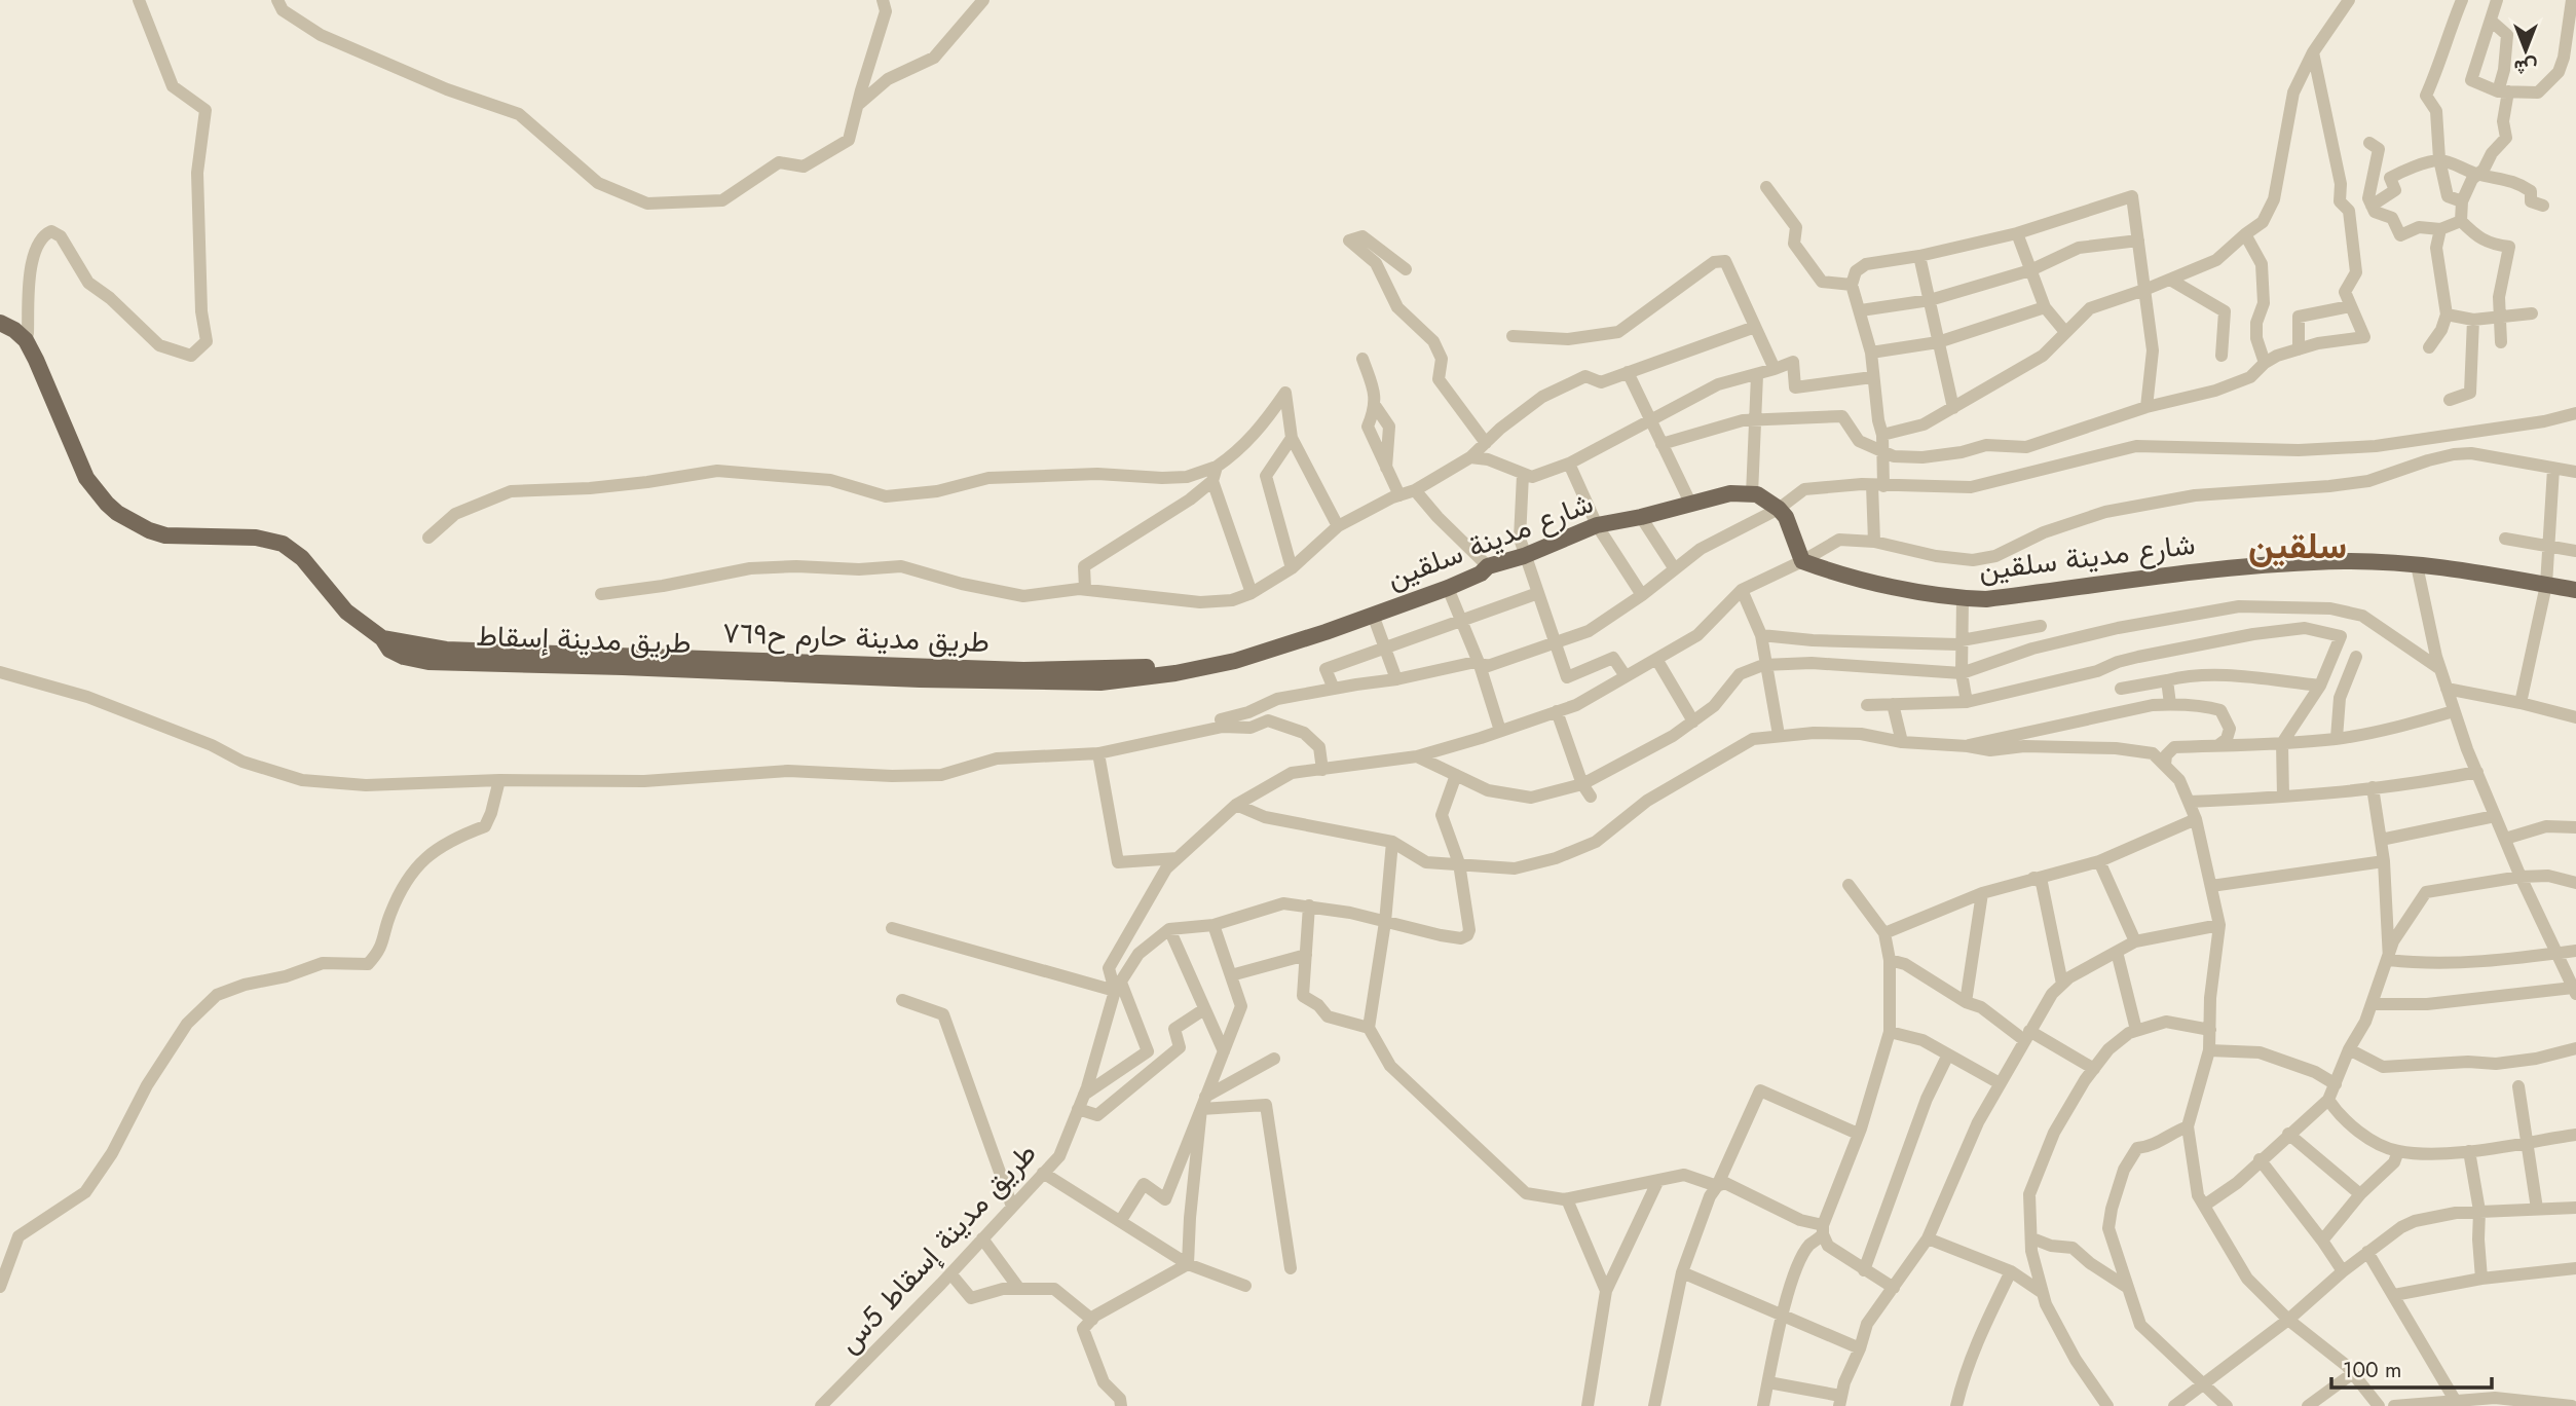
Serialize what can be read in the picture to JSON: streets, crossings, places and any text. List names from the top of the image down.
{
  "streets": {
    "main road": ["شارع مدينة سلقين", "طريق مدينة حارم ح٧٦٩"],
    "street": ["طريق مدينة إسقاط 5س"]
  },
  "crossings": [
    ["شارع مدينة سلقين", "طريق مدينة حارم ح٧٦٩"],
    ["شارع مدينة سلقين", "طريق مدينة إسقاط 5س"]
  ],
  "districts": ["سلقين"],
  "scale_bar": "100 m",
  "north": "bottom"
}
